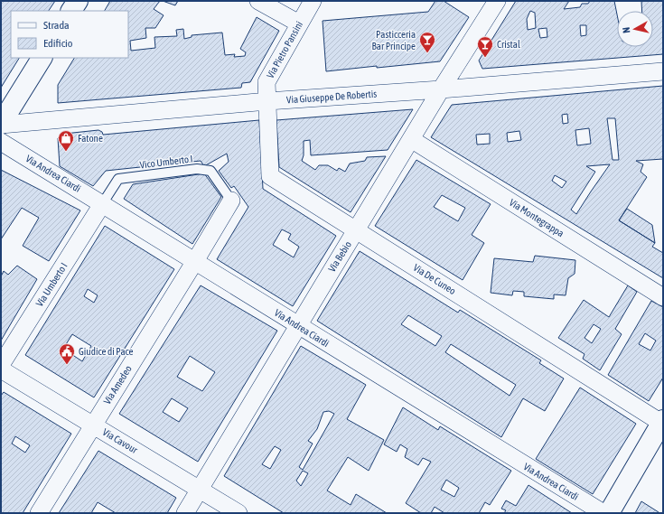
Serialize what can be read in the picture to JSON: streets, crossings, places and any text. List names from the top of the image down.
{
  "streets": {
    "street": [
      "Via Pietro Pansini",
      "Via Giuseppe De Robertis",
      "Via Andrea Ciardi",
      "Via Montegrappa",
      "Via Bebio",
      "Via De Cuneo",
      "Via Umberto I",
      "Via Amedeo",
      "Via Cavour"
    ],
    "lane": ["Vico Umberto I"]
  },
  "crossings": [
    ["Via Pietro Pansini", "Via Giuseppe De Robertis"],
    ["Via Pietro Pansini", "Via De Cuneo"],
    ["Via Giuseppe De Robertis", "Via Bebio"],
    ["Via Giuseppe De Robertis", "Via De Cuneo"],
    ["Vico Umberto I", "Via Andrea Ciardi"],
    ["Vico Umberto I", "Via Umberto I"],
    ["Vico Umberto I", "Via Amedeo"],
    ["Via Andrea Ciardi", "Via Bebio"],
    ["Via Andrea Ciardi", "Via Umberto I"],
    ["Via Andrea Ciardi", "Via Amedeo"],
    ["Via Montegrappa", "Via Bebio"],
    ["Via Bebio", "Via De Cuneo"],
    ["Via Bebio", "Via Cavour"],
    ["Via Amedeo", "Via Cavour"]
  ],
  "places": {
    "bar": ["Pasticceria Bar Principe", "Cristal"],
    "shop": ["Fatone"],
    "public building": ["Giudice di Pace"]
  },
  "legend": ["Strada", "Edificio"],
  "north": "left"
}
